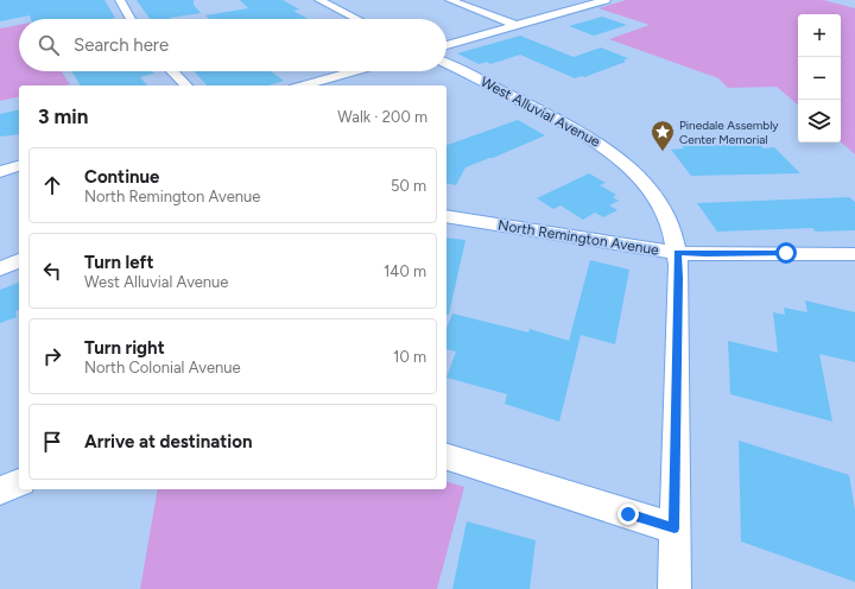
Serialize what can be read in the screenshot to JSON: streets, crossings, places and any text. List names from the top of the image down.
{
  "streets": {
    "street": ["West Alluvial Avenue", "North Remington Avenue"]
  },
  "crossings": [
    ["West Alluvial Avenue", "North Remington Avenue"]
  ],
  "places": {
    "place": ["Pinedale Assembly Center Memorial"]
  },
  "page": {
    "map_buttons": ["+", "−"],
    "search": "Search here",
    "heading": ["3 min", "Walk · 200 m"],
    "list": [
      ["Continue", "North Remington Avenue", "50 m"],
      ["Turn left", "West Alluvial Avenue", "140 m"],
      ["Turn right", "North Colonial Avenue", "10 m"],
      "Arrive at destination"
    ]
  }
}
